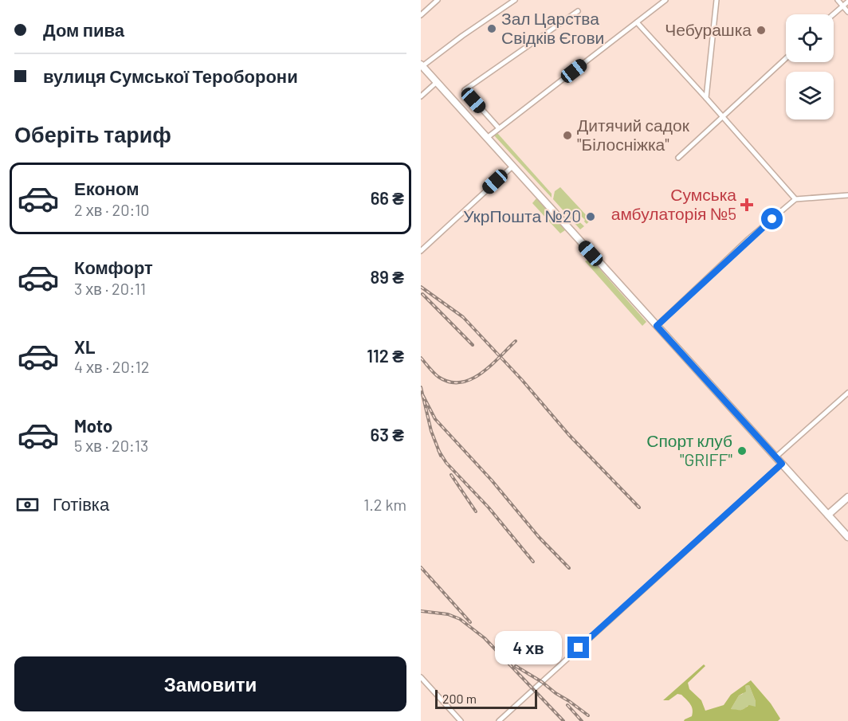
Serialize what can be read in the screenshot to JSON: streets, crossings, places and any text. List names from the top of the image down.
{
  "places": {
    "other": [
      "Зал Царства Свідків Єгови",
      "Чебурашка",
      "Дитячий садок \"Білосніжка\"",
      "УкрПошта №20",
      "Спорт клуб \"GRIFF\""
    ],
    "health": ["Сумська амбулаторія №5"]
  },
  "scale_bar": "200 m",
  "page": {
    "banner": ["Дом пива", "вулиця Сумської Тероборони"],
    "heading": "Оберіть тариф",
    "list": [
      {
        "name": "Економ",
        "note": "2 хв · 20:10",
        "value": "66 ₴"
      },
      {
        "name": "Комфорт",
        "note": "3 хв · 20:11",
        "value": "89 ₴"
      },
      {
        "name": "XL",
        "note": "4 хв · 20:12",
        "value": "112 ₴"
      },
      {
        "name": "Moto",
        "note": "5 хв · 20:13",
        "value": "63 ₴"
      }
    ],
    "pay": ["Готівка", "1.2 km"],
    "bubble": "4 хв",
    "buttons": "Замовити",
    "scale": "200 m"
  }
}
